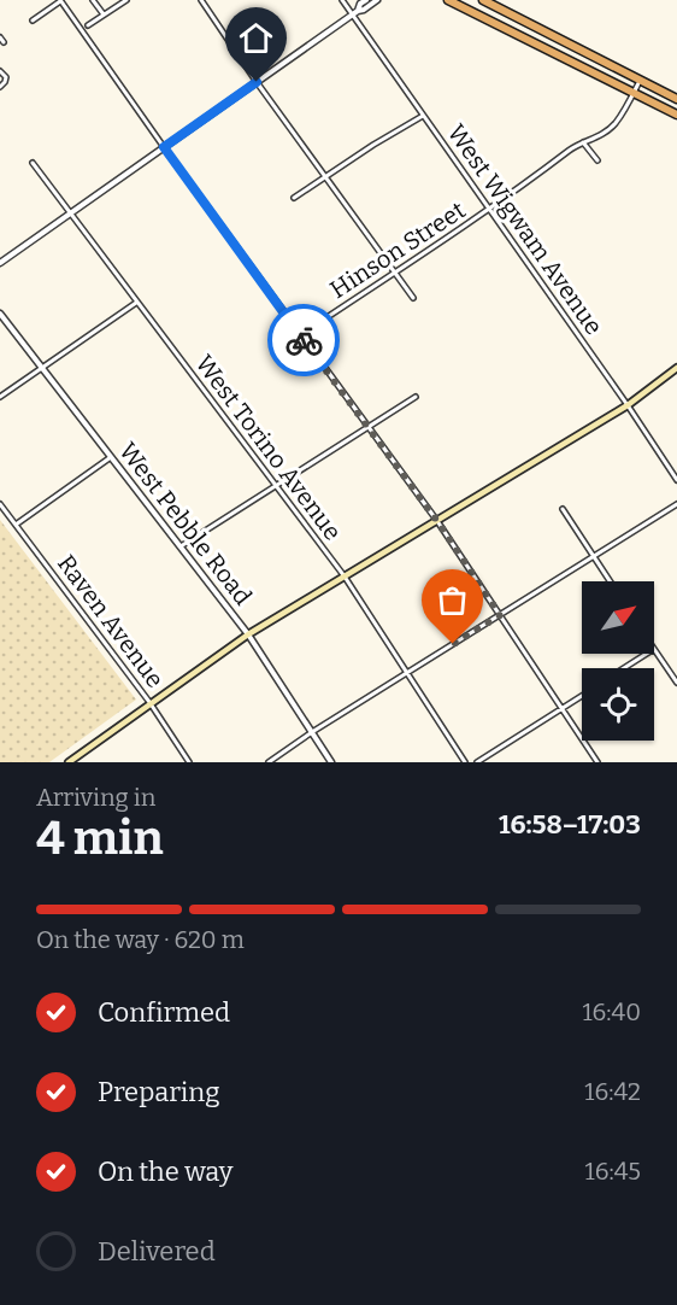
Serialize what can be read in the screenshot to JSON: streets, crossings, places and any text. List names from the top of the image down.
{
  "streets": {
    "street": [
      "West Wigwam Avenue",
      "Hinson Street",
      "West Torino Avenue",
      "West Pebble Road",
      "Raven Avenue"
    ]
  },
  "crossings": [
    ["West Wigwam Avenue", "Hinson Street"]
  ],
  "north": "top right",
  "page": {
    "heading": ["4 min", "Arriving in", "16:58–17:03"],
    "bar": "On the way · 620 m",
    "list": [
      ["Confirmed", "16:40"],
      ["Preparing", "16:42"],
      ["On the way", "16:45"],
      "Delivered"
    ]
  }
}
